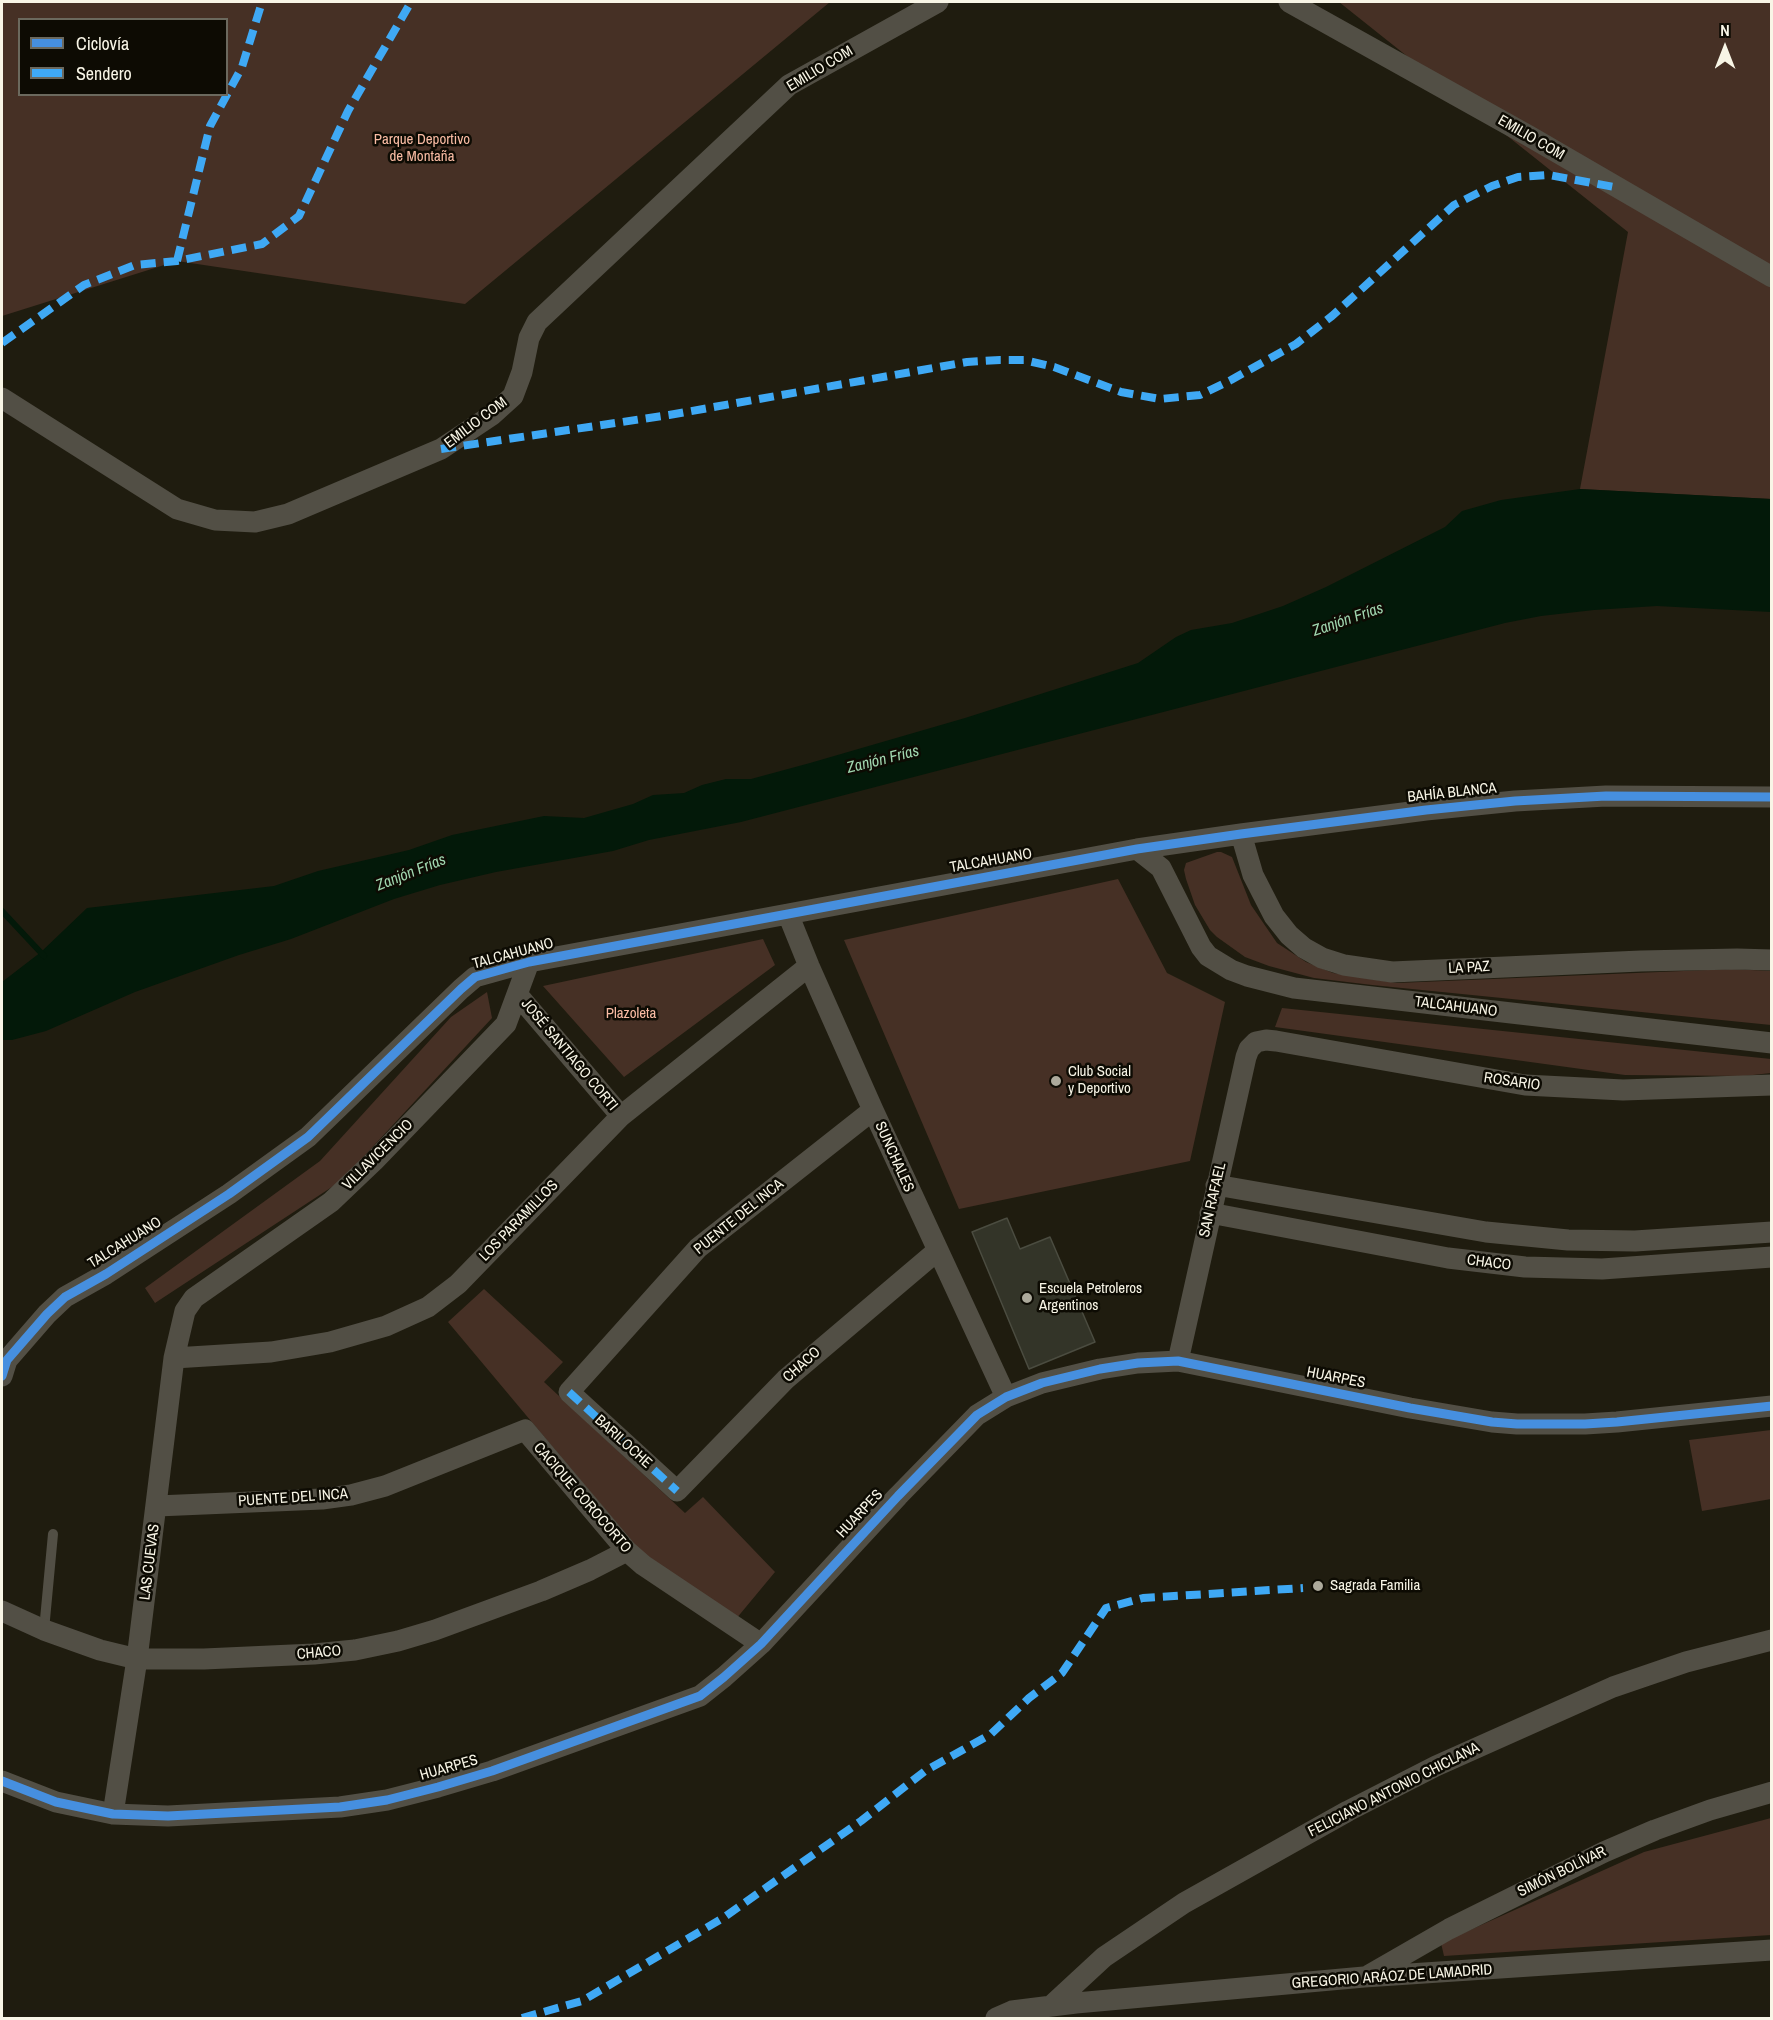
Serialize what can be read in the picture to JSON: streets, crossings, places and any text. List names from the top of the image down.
{
  "streets": {
    "street": [
      "EMILIO COM",
      "BAHÍA BLANCA",
      "TALCAHUANO",
      "LA PAZ",
      "JOSÉ SANTIAGO CORTI",
      "ROSARIO",
      "VILLAVICENCIO",
      "SUNCHALES",
      "SAN RAFAEL",
      "PUENTE DEL INCA",
      "LOS PARAMILLOS",
      "CHACO",
      "HUARPES",
      "BARILOCHE",
      "CACIQUE COROCORTO",
      "LAS CUEVAS",
      "FELICIANO ANTONIO CHICLANA",
      "SIMÓN BOLÍVAR",
      "GREGORIO ARÁOZ DE LAMADRID"
    ]
  },
  "crossings": [
    ["BAHÍA BLANCA", "TALCAHUANO"],
    ["BAHÍA BLANCA", "LA PAZ"],
    ["TALCAHUANO", "VILLAVICENCIO"],
    ["TALCAHUANO", "SUNCHALES"],
    ["JOSÉ SANTIAGO CORTI", "VILLAVICENCIO"],
    ["JOSÉ SANTIAGO CORTI", "LOS PARAMILLOS"],
    ["ROSARIO", "SAN RAFAEL"],
    ["VILLAVICENCIO", "LAS CUEVAS"],
    ["SUNCHALES", "PUENTE DEL INCA"],
    ["SUNCHALES", "LOS PARAMILLOS"],
    ["SUNCHALES", "CHACO"],
    ["SUNCHALES", "HUARPES"],
    ["SAN RAFAEL", "CHACO"],
    ["SAN RAFAEL", "HUARPES"],
    ["PUENTE DEL INCA", "BARILOCHE"],
    ["PUENTE DEL INCA", "CACIQUE COROCORTO"],
    ["PUENTE DEL INCA", "LAS CUEVAS"],
    ["LOS PARAMILLOS", "LAS CUEVAS"],
    ["CHACO", "BARILOCHE"],
    ["CHACO", "CACIQUE COROCORTO"],
    ["CHACO", "LAS CUEVAS"],
    ["HUARPES", "CACIQUE COROCORTO"],
    ["HUARPES", "LAS CUEVAS"],
    ["FELICIANO ANTONIO CHICLANA", "GREGORIO ARÁOZ DE LAMADRID"],
    ["SIMÓN BOLÍVAR", "GREGORIO ARÁOZ DE LAMADRID"]
  ],
  "water": ["Zanjón Frías"],
  "parks": ["Parque Deportivo de Montaña", "Plazoleta"],
  "places": ["Club Social y Deportivo", "Escuela Petroleros Argentinos", "Sagrada Familia"],
  "legend": ["Ciclovía", "Sendero"],
  "north": "top"
}
